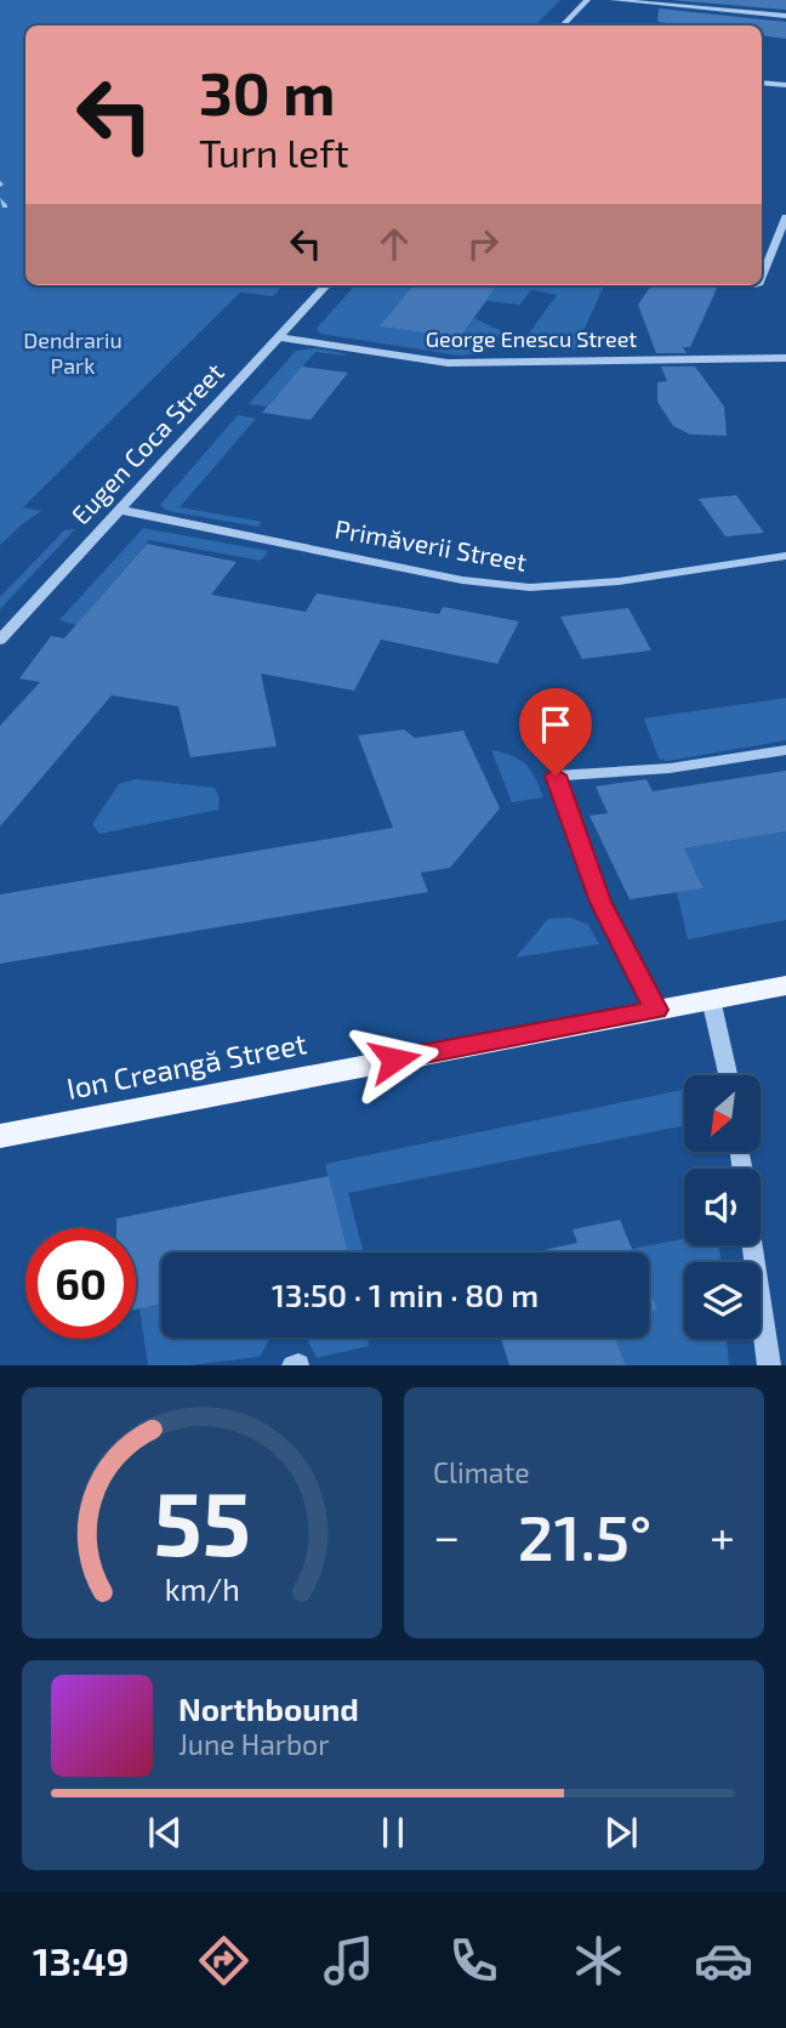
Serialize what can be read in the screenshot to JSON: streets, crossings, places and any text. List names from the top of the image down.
{
  "streets": {
    "main road": ["Ion Creangă Street"],
    "street": ["George Enescu Street", "Eugen Coca Street", "Primăverii Street"]
  },
  "crossings": [
    ["George Enescu Street", "Eugen Coca Street"],
    ["Eugen Coca Street", "Primăverii Street"]
  ],
  "parks": ["Dendrariu Park"],
  "north": "bottom left",
  "page": {
    "turn": ["30 m", "Turn left"],
    "limit": "60",
    "trip": "13:50 · 1 min · 80 m",
    "tile": "Climate",
    "heat": ["−", "21.5°", "+"],
    "song": ["Northbound", "June Harbor"],
    "tabs": "13:49",
    "gauge": ["55", "km/h"]
  }
}
